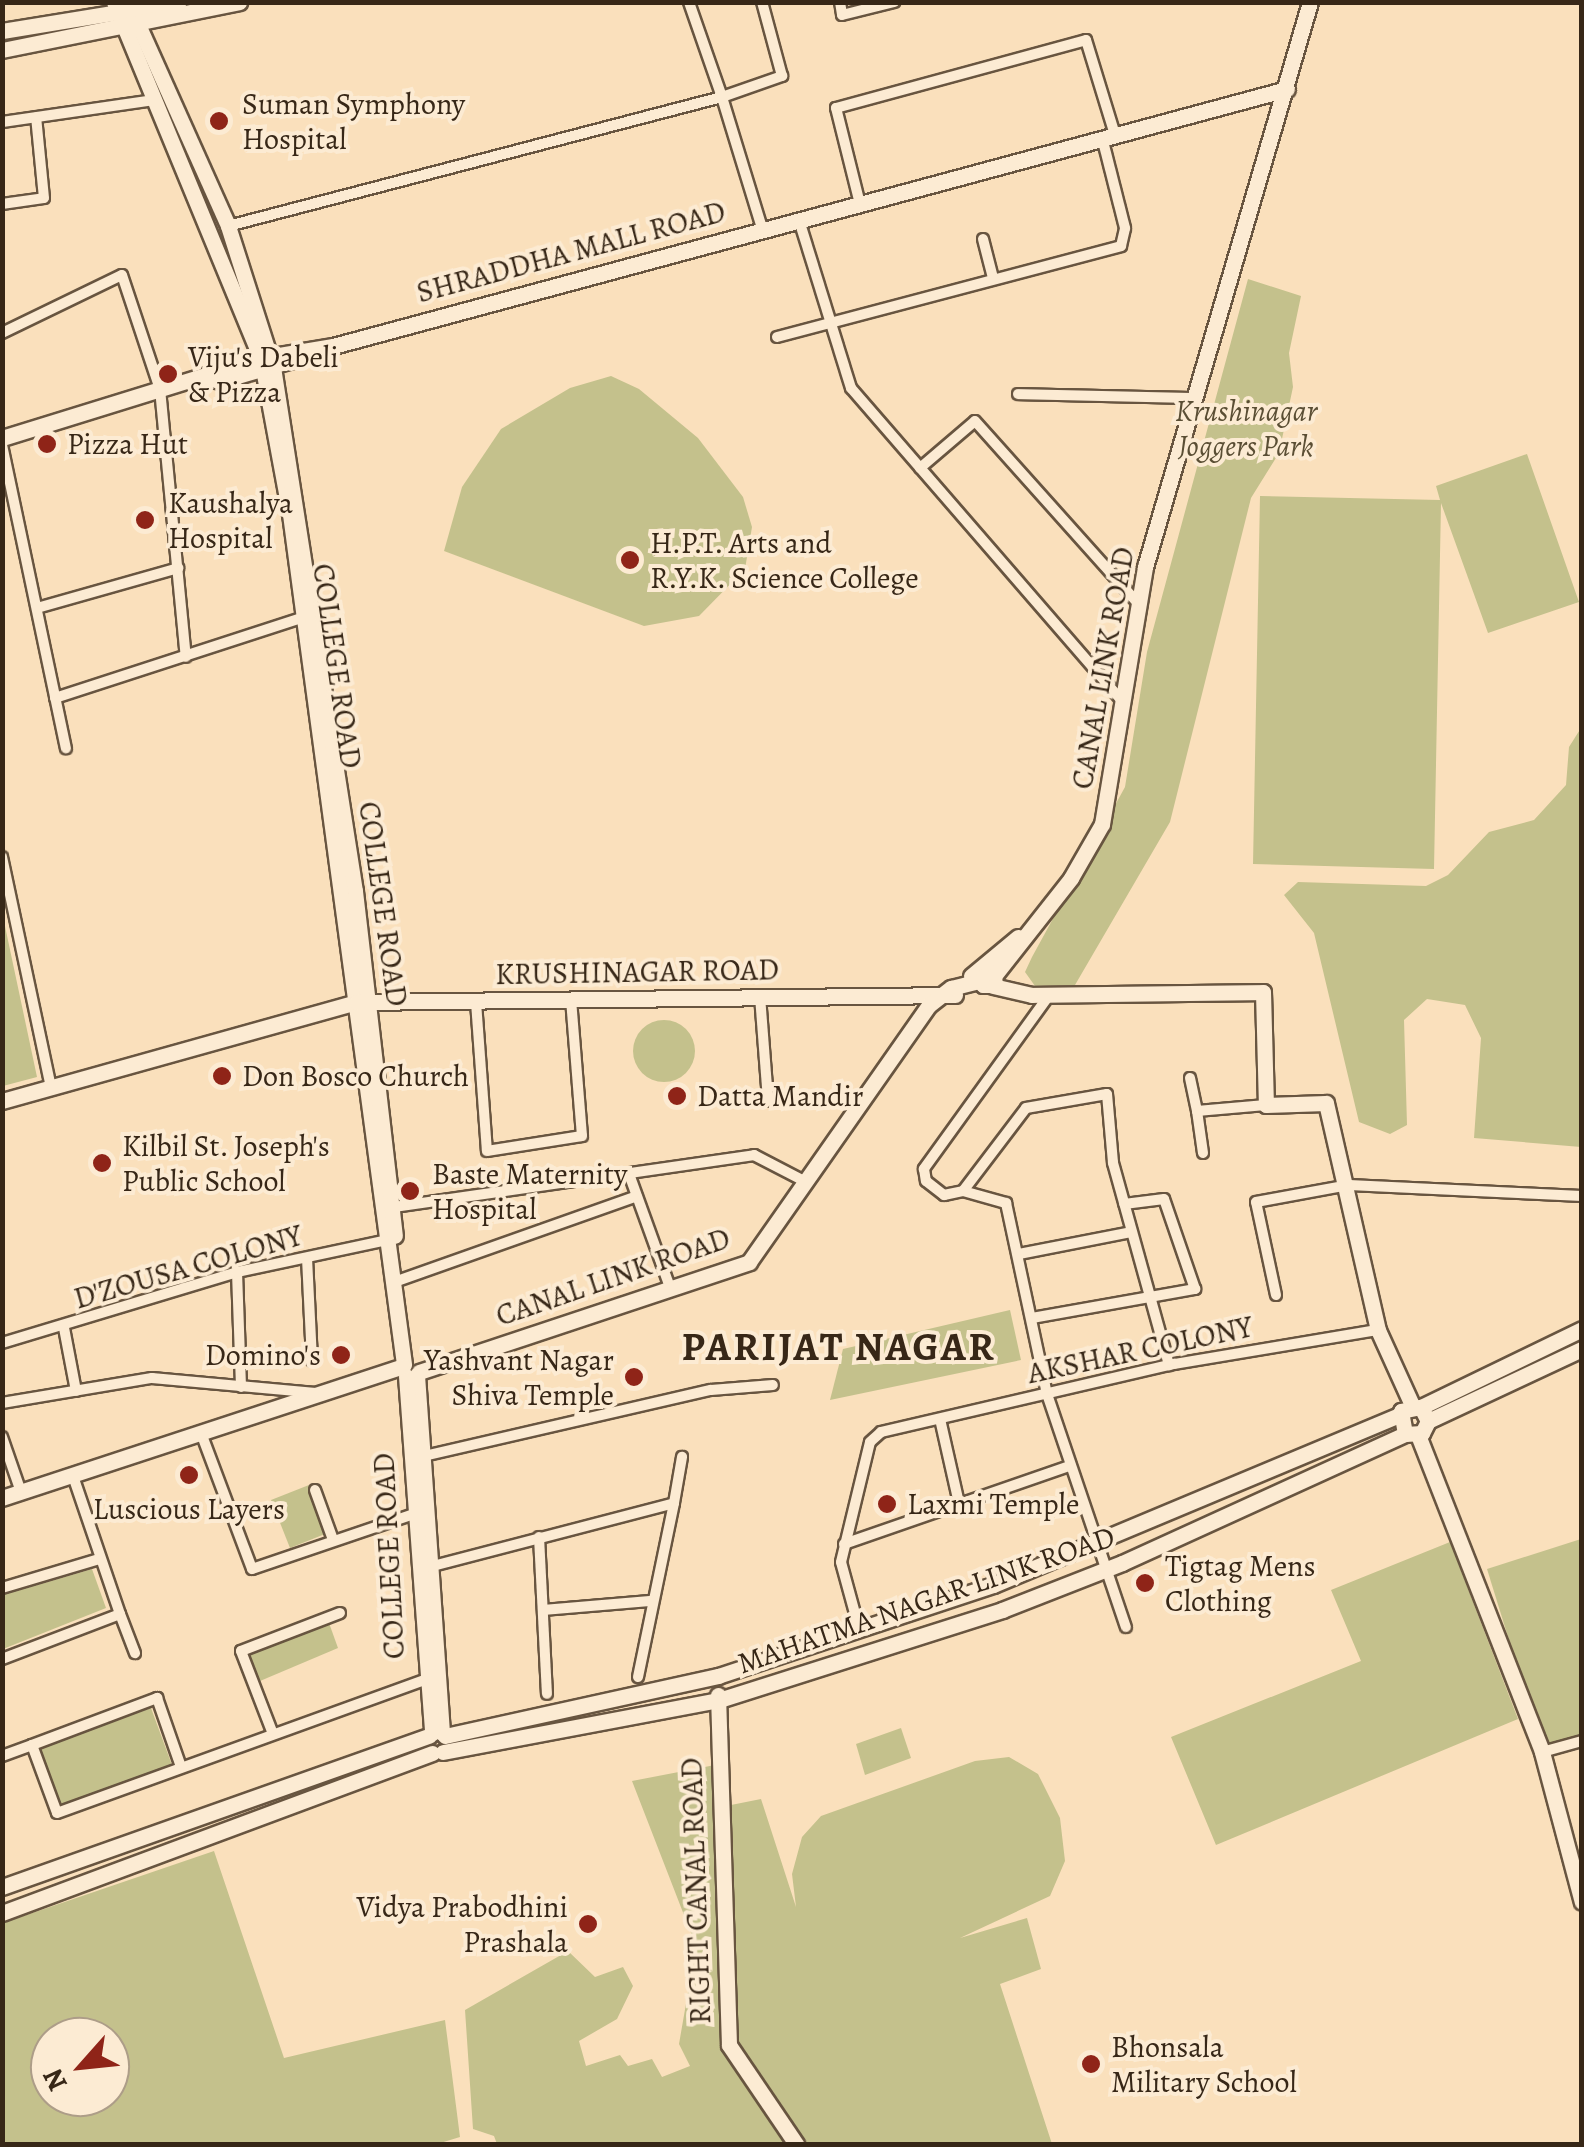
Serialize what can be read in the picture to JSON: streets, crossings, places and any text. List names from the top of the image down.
{
  "streets": {
    "main road": [
      "SHRADDHA MALL ROAD",
      "COLLEGE ROAD",
      "CANAL LINK ROAD",
      "KRUSHINAGAR ROAD",
      "MAHATMA NAGAR LINK ROAD",
      "RIGHT CANAL ROAD"
    ],
    "street": ["D'ZOUSA COLONY", "AKSHAR COLONY"]
  },
  "crossings": [
    ["SHRADDHA MALL ROAD", "COLLEGE ROAD"],
    ["COLLEGE ROAD", "CANAL LINK ROAD"],
    ["COLLEGE ROAD", "KRUSHINAGAR ROAD"],
    ["COLLEGE ROAD", "D'ZOUSA COLONY"],
    ["COLLEGE ROAD", "MAHATMA NAGAR LINK ROAD"],
    ["CANAL LINK ROAD", "KRUSHINAGAR ROAD"],
    ["AKSHAR COLONY", "MAHATMA NAGAR LINK ROAD"],
    ["MAHATMA NAGAR LINK ROAD", "RIGHT CANAL ROAD"]
  ],
  "districts": ["PARIJAT NAGAR"],
  "parks": ["Krushinagar Joggers Park"],
  "places": [
    "Suman Symphony Hospital",
    "Viju's Dabeli & Pizza",
    "Pizza Hut",
    "Kaushalya Hospital",
    "H.P.T. Arts and R.Y.K. Science College",
    "Don Bosco Church",
    "Datta Mandir",
    "Kilbil St. Joseph's Public School",
    "Baste Maternity Hospital",
    "Domino's",
    "Yashvant Nagar Shiva Temple",
    "Luscious Layers",
    "Laxmi Temple",
    "Tigtag Mens Clothing",
    "Vidya Prabodhini Prashala",
    "Bhonsala Military School"
  ],
  "north": "bottom left"
}
